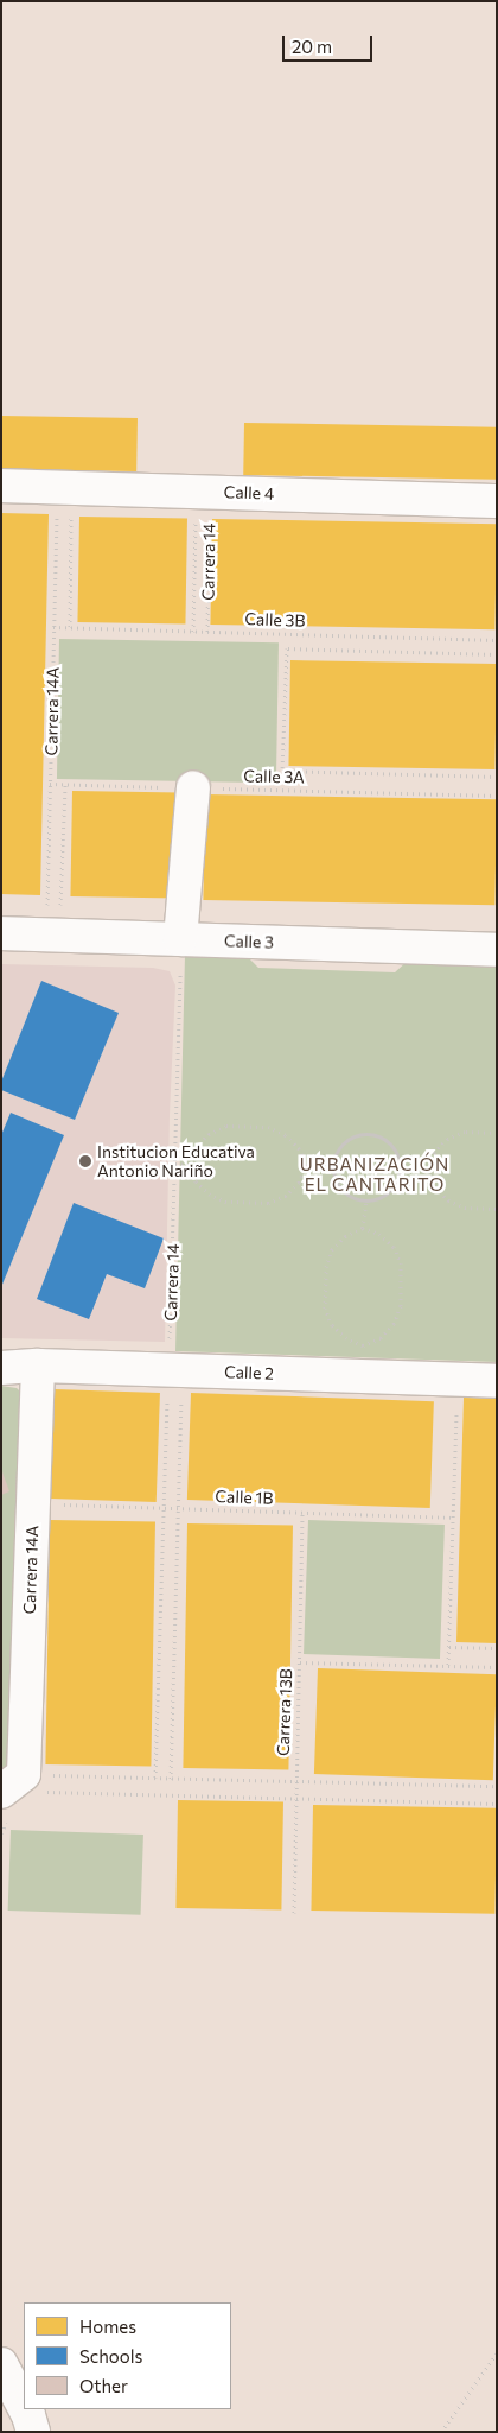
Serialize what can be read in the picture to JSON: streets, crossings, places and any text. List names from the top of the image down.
{
  "streets": {
    "street": [
      "Calle 4",
      "Carrera 14A",
      "Calle 3",
      "Calle 2"
    ],
    "path": [
      "Carrera 14",
      "Calle 3B",
      "Calle 3A",
      "Calle 1B",
      "Carrera 13B"
    ]
  },
  "crossings": [
    ["Calle 4", "Carrera 14"],
    ["Calle 4", "Carrera 14A"],
    ["Carrera 14", "Calle 3B"],
    ["Carrera 14", "Calle 3"],
    ["Carrera 14", "Calle 2"],
    ["Carrera 14", "Calle 1B"],
    ["Calle 3B", "Carrera 14A"],
    ["Calle 3B", "Calle 3A"],
    ["Carrera 14A", "Calle 3A"],
    ["Carrera 14A", "Calle 3"],
    ["Carrera 14A", "Calle 2"],
    ["Carrera 14A", "Calle 1B"],
    ["Calle 1B", "Carrera 13B"]
  ],
  "districts": ["URBANIZACIÓN EL CANTARITO"],
  "places": ["Institucion Educativa Antonio Nariño"],
  "legend": ["Homes", "Schools", "Other"],
  "scale_bar": "20 m"
}
